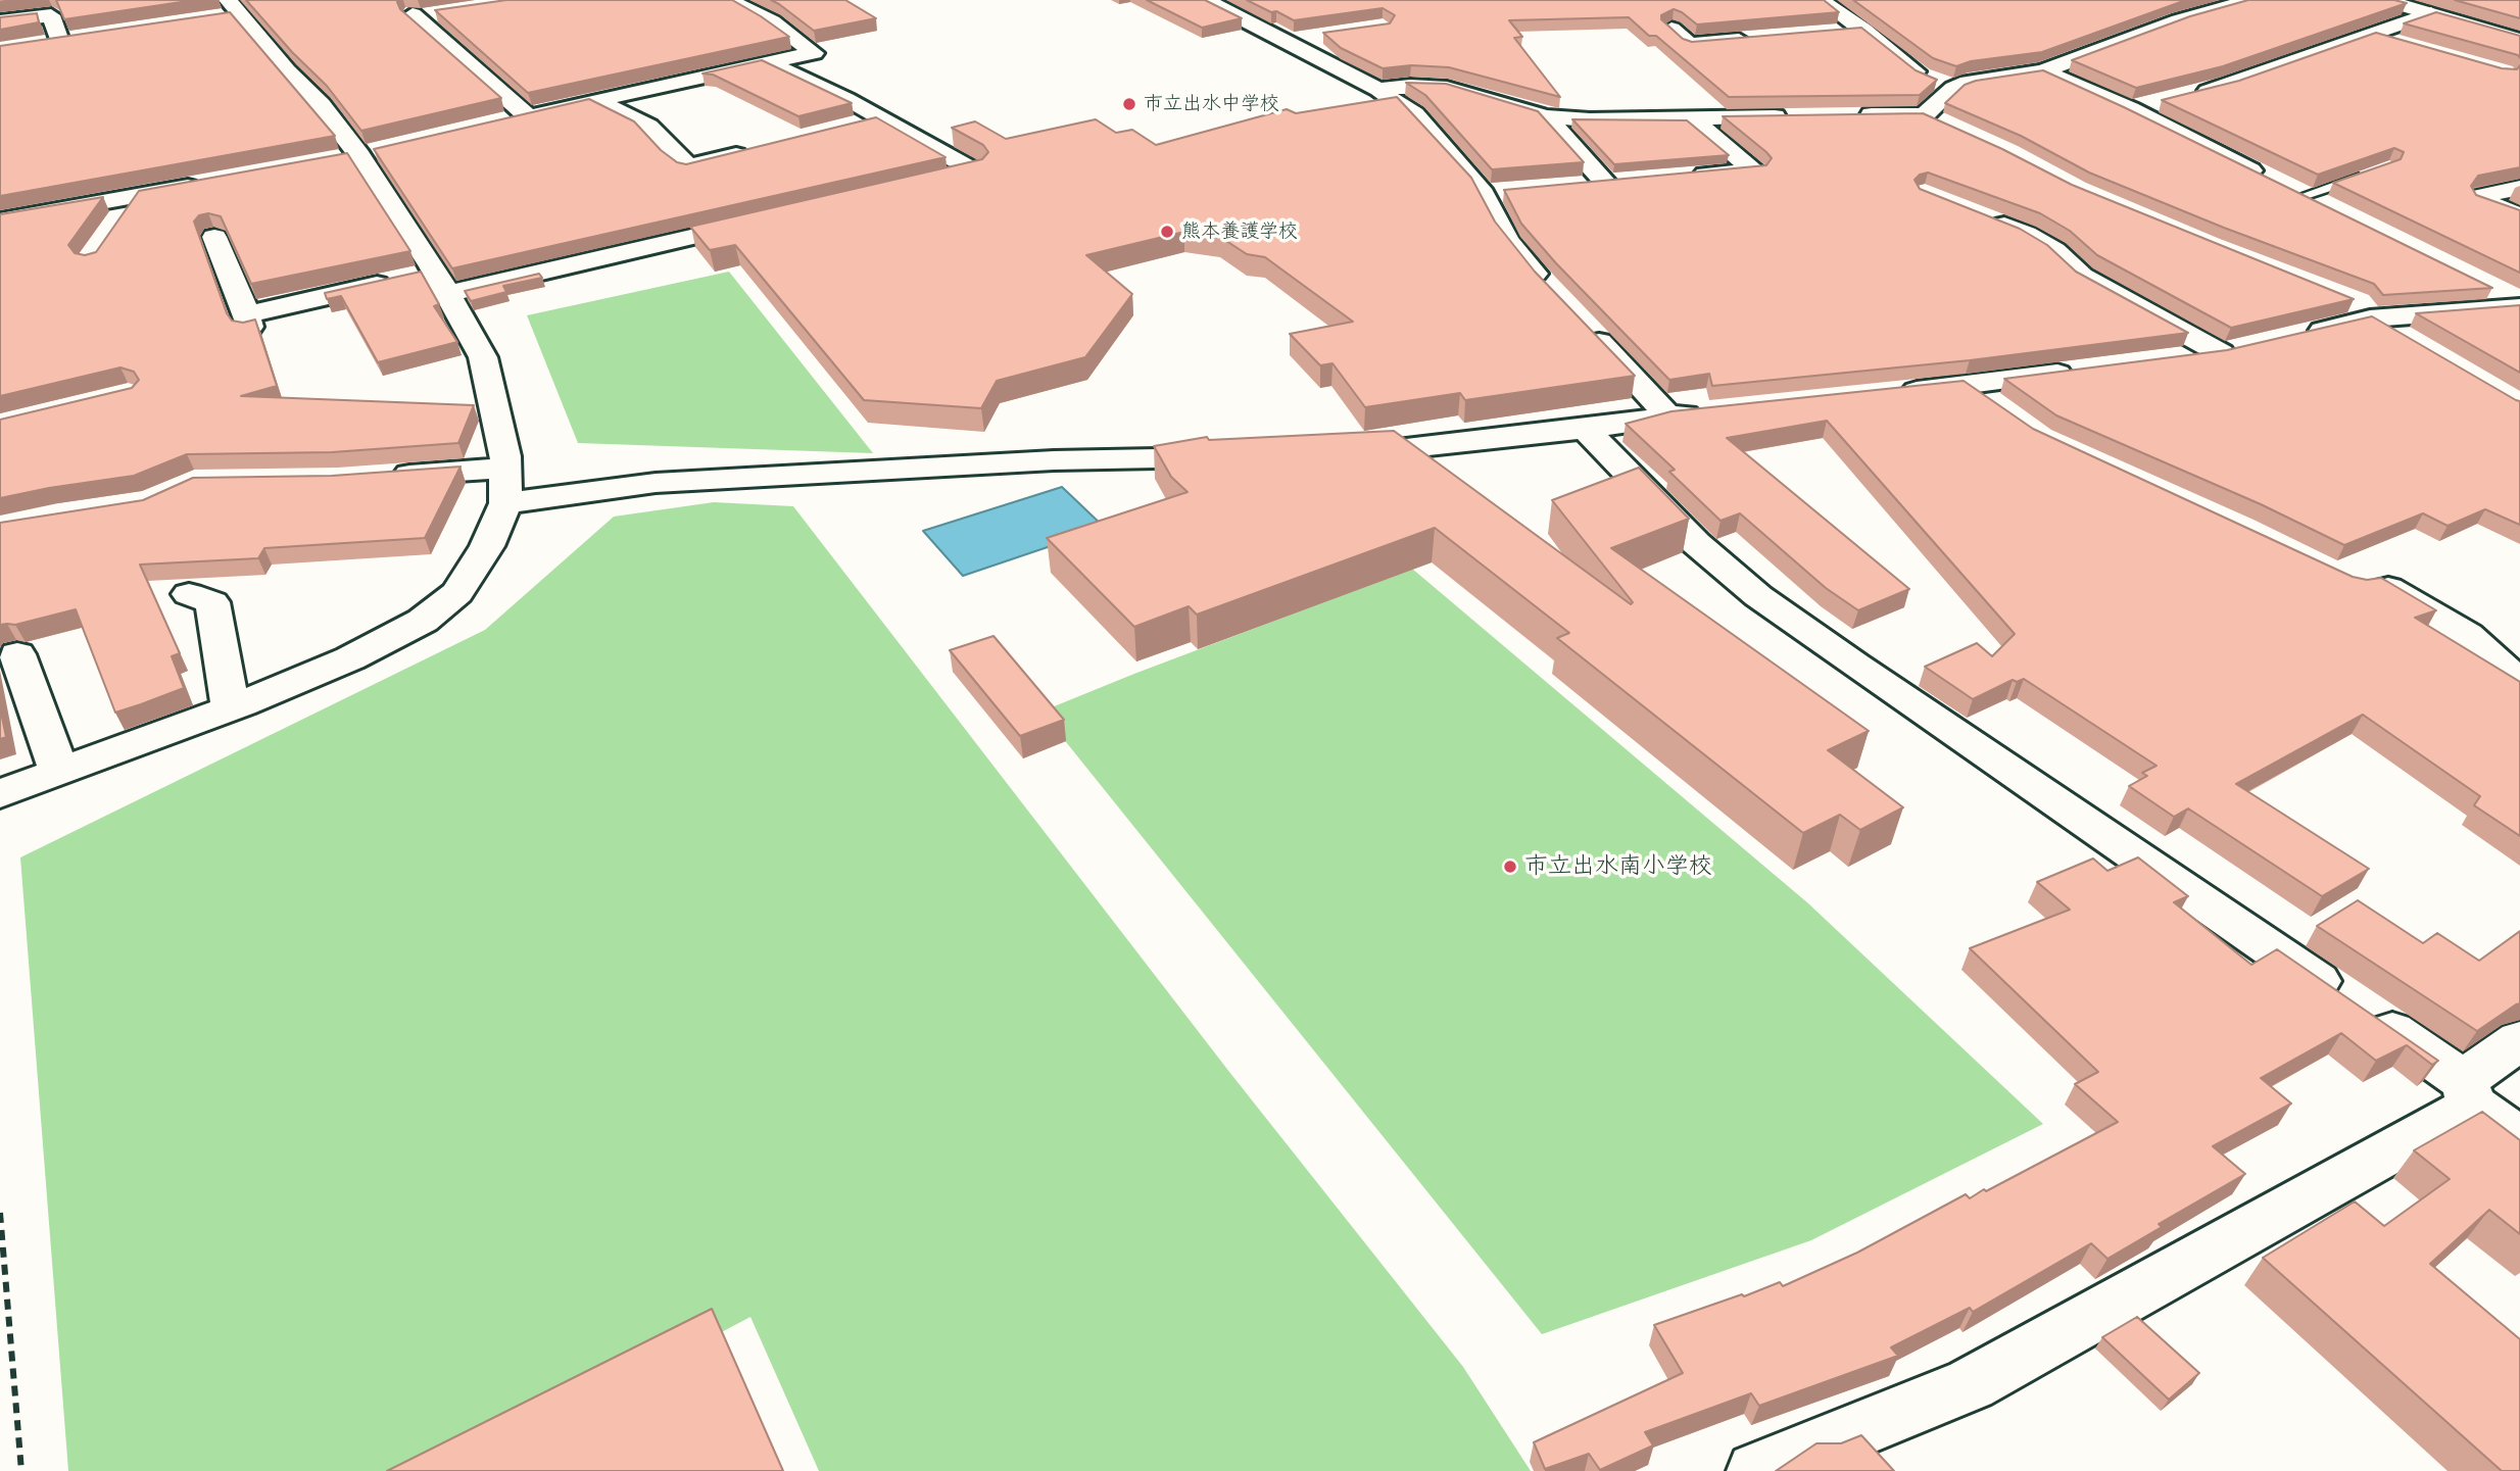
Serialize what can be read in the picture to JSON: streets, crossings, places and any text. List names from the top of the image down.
{
  "places": ["市立出水中学校", "熊本養護学校", "市立出水南小学校"]
}
